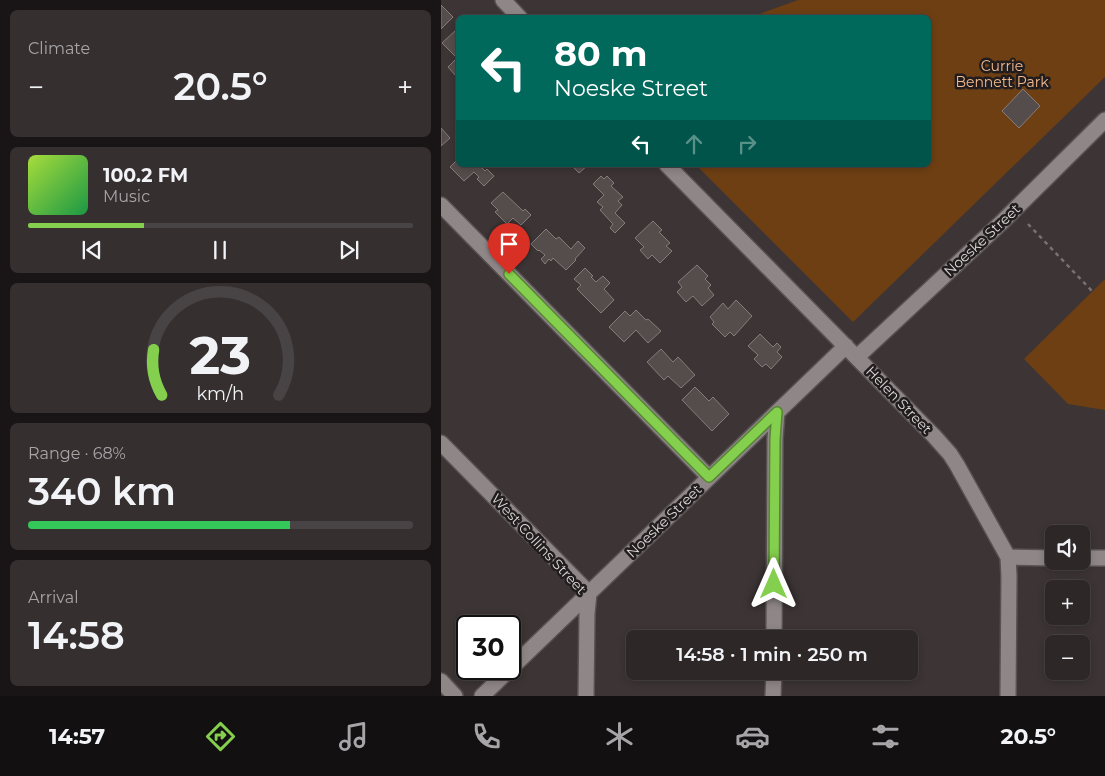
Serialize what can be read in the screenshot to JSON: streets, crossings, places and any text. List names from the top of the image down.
{
  "streets": {
    "street": ["Noeske Street", "Helen Street", "West Collins Street"]
  },
  "crossings": [
    ["Noeske Street", "Helen Street"],
    ["Noeske Street", "West Collins Street"]
  ],
  "parks": ["Currie Bennett Park"],
  "page": {
    "tile": [
      "Climate",
      ["Range · 68%", "340 km"],
      ["Arrival", "14:58"]
    ],
    "turn": ["80 m", "Noeske Street"],
    "heat": ["−", "20.5°", "+"],
    "song": ["100.2 FM", "Music"],
    "map_buttons": ["+", "−"],
    "limit": "30",
    "trip": "14:58 · 1 min · 250 m",
    "tabs": ["14:57", "20.5°"],
    "gauge": ["23", "km/h"]
  }
}
